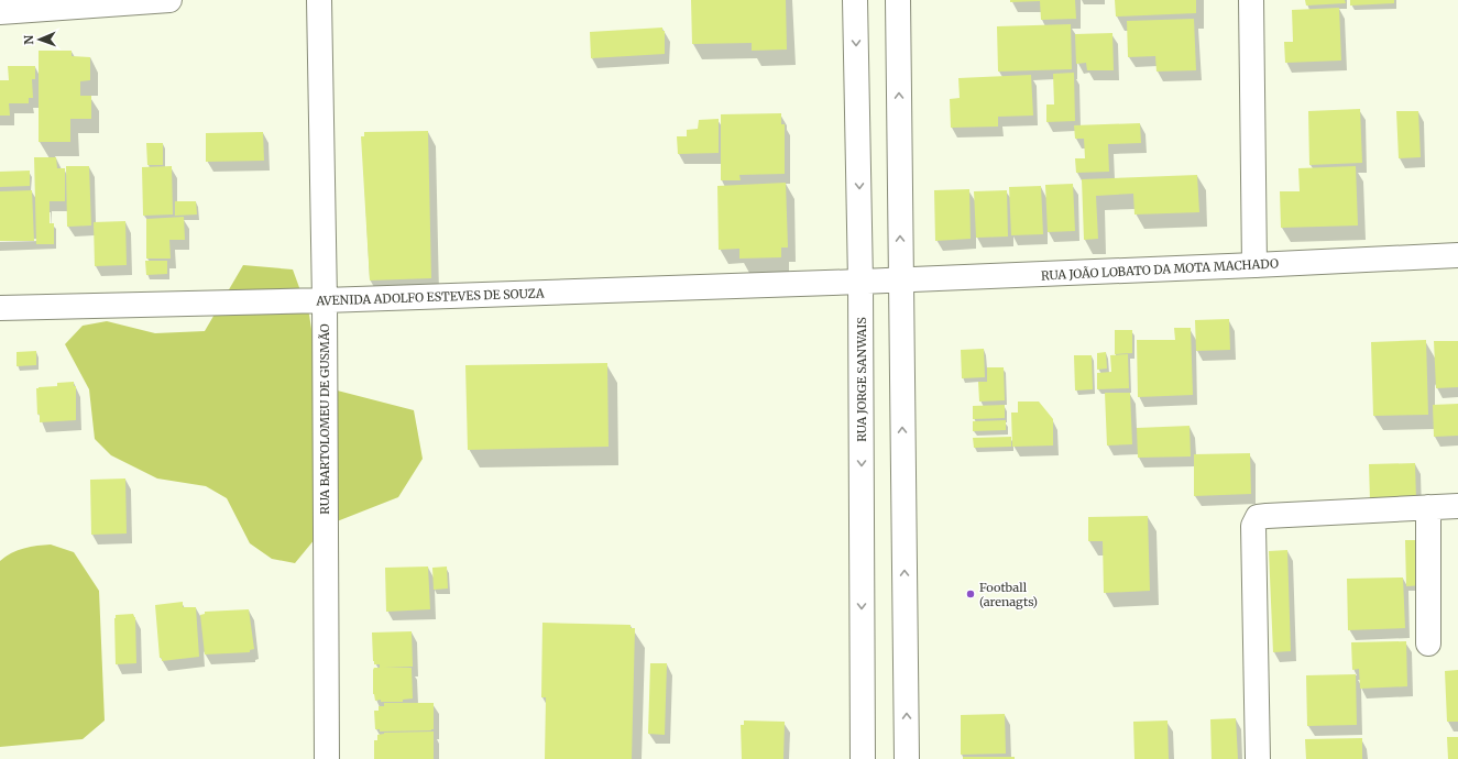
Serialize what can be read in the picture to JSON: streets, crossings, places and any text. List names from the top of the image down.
{
  "streets": {
    "street": [
      "RUA JOÃO LOBATO DA MOTA MACHADO",
      "AVENIDA ADOLFO ESTEVES DE SOUZA",
      "RUA JORGE SANWAIS",
      "RUA BARTOLOMEU DE GUSMÃO"
    ]
  },
  "crossings": [
    ["RUA JOÃO LOBATO DA MOTA MACHADO", "AVENIDA ADOLFO ESTEVES DE SOUZA"],
    ["RUA JOÃO LOBATO DA MOTA MACHADO", "RUA JORGE SANWAIS"],
    ["AVENIDA ADOLFO ESTEVES DE SOUZA", "RUA JORGE SANWAIS"],
    ["AVENIDA ADOLFO ESTEVES DE SOUZA", "RUA BARTOLOMEU DE GUSMÃO"]
  ],
  "places": ["Football (arenagts)"],
  "north": "left"
}
